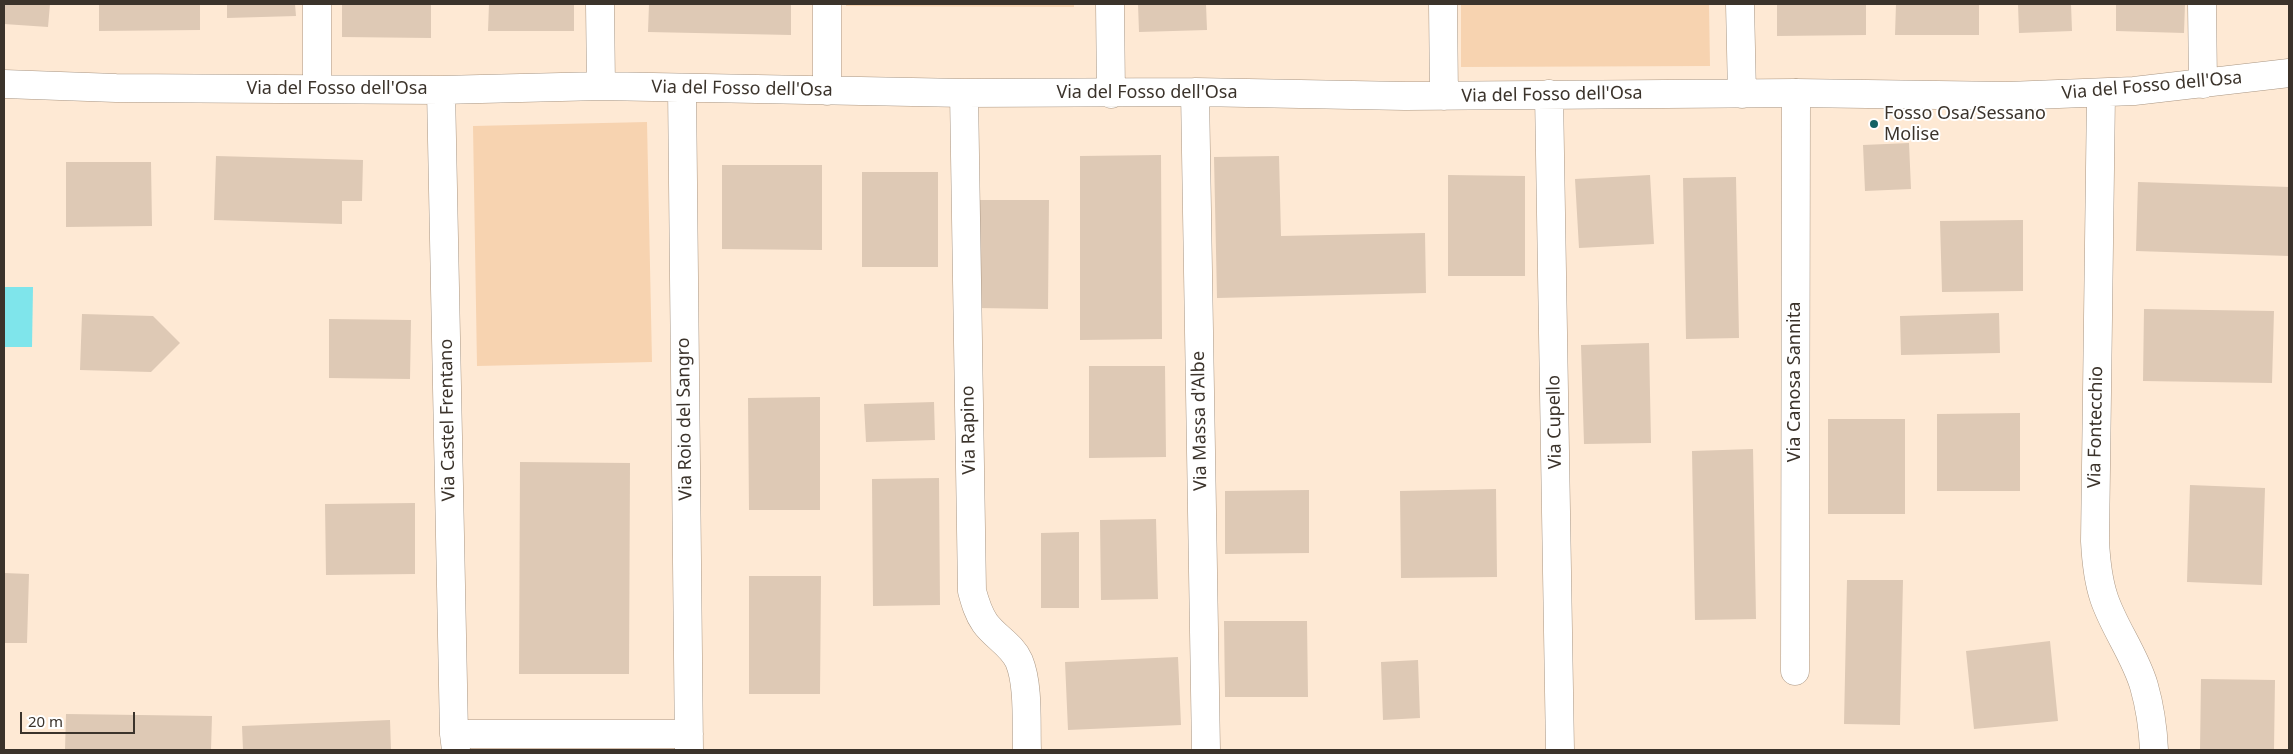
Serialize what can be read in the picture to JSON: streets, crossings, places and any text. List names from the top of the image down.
{
  "streets": {
    "street": [
      "Via del Fosso dell'Osa",
      "Via Canosa Sannita",
      "Via Roio del Sangro",
      "Via Castel Frentano",
      "Via Massa d'Albe",
      "Via Cupello",
      "Via Fontecchio",
      "Via Rapino"
    ]
  },
  "crossings": [
    ["Via del Fosso dell'Osa", "Via Canosa Sannita"],
    ["Via del Fosso dell'Osa", "Via Roio del Sangro"],
    ["Via del Fosso dell'Osa", "Via Castel Frentano"],
    ["Via del Fosso dell'Osa", "Via Massa d'Albe"],
    ["Via del Fosso dell'Osa", "Via Cupello"],
    ["Via del Fosso dell'Osa", "Via Fontecchio"],
    ["Via del Fosso dell'Osa", "Via Rapino"]
  ],
  "places": ["Fosso Osa/Sessano Molise"],
  "scale_bar": "20 m"
}
